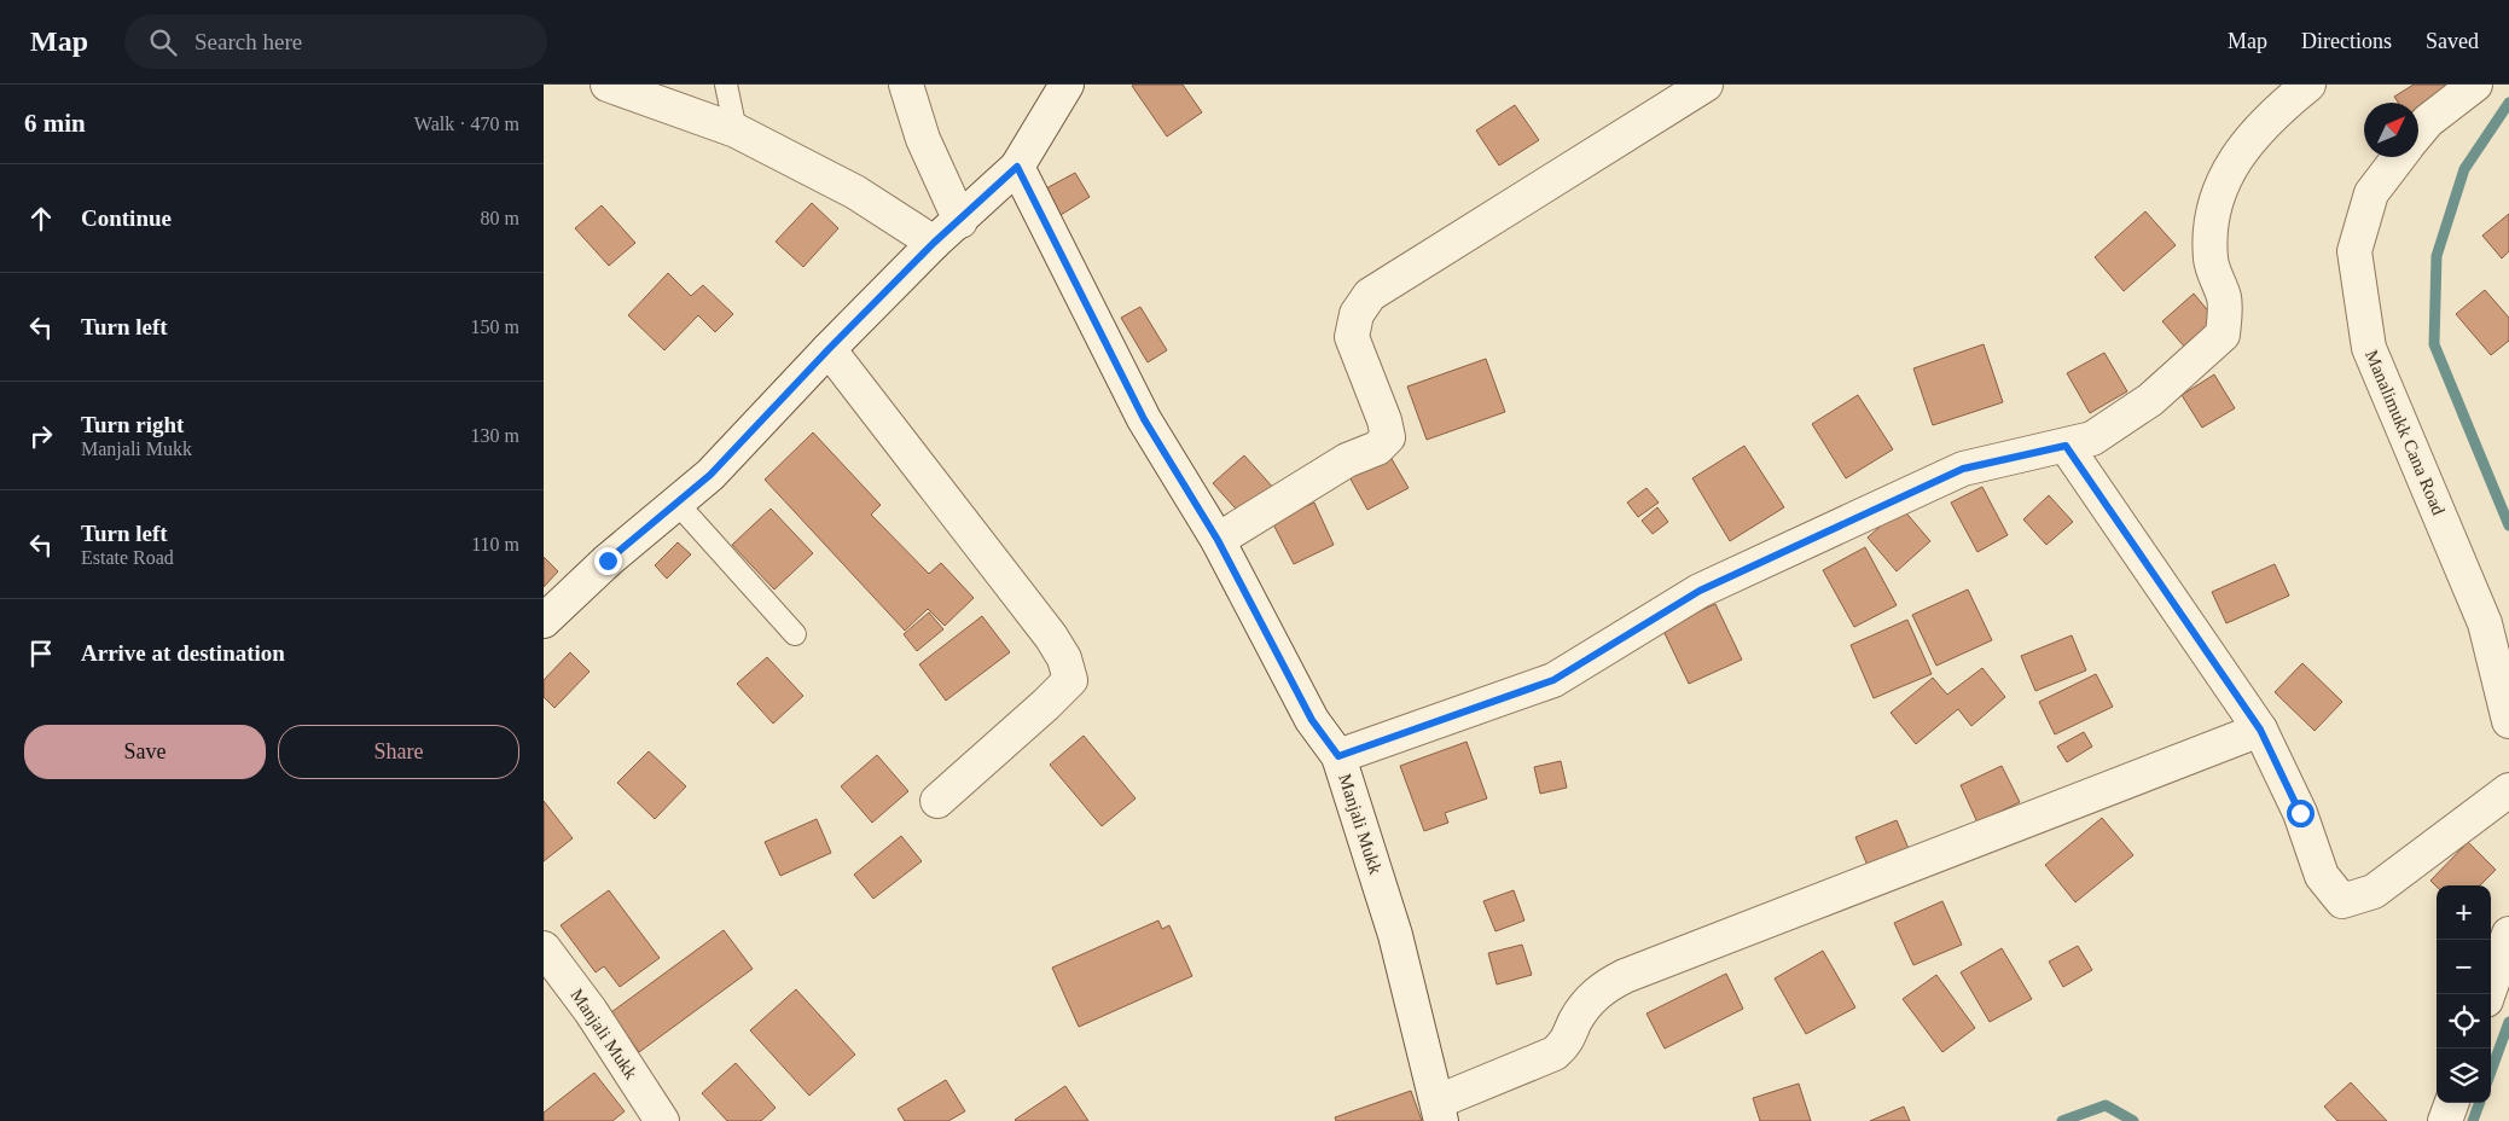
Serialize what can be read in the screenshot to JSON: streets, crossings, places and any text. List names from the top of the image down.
{
  "streets": {
    "street": ["Manalimukk Cana Road", "Manjali Mukk"]
  },
  "north": "top right",
  "page": {
    "header": "Map",
    "search": "Search here",
    "nav": ["Map", "Directions", "Saved"],
    "heading": ["6 min", "Walk · 470 m"],
    "list": [
      ["Continue", "80 m"],
      ["Turn left", "150 m"],
      ["Turn right", "Manjali Mukk", "130 m"],
      ["Turn left", "Estate Road", "110 m"],
      "Arrive at destination"
    ],
    "buttons": ["Save", "Share"],
    "map_buttons": ["+", "−"]
  }
}
